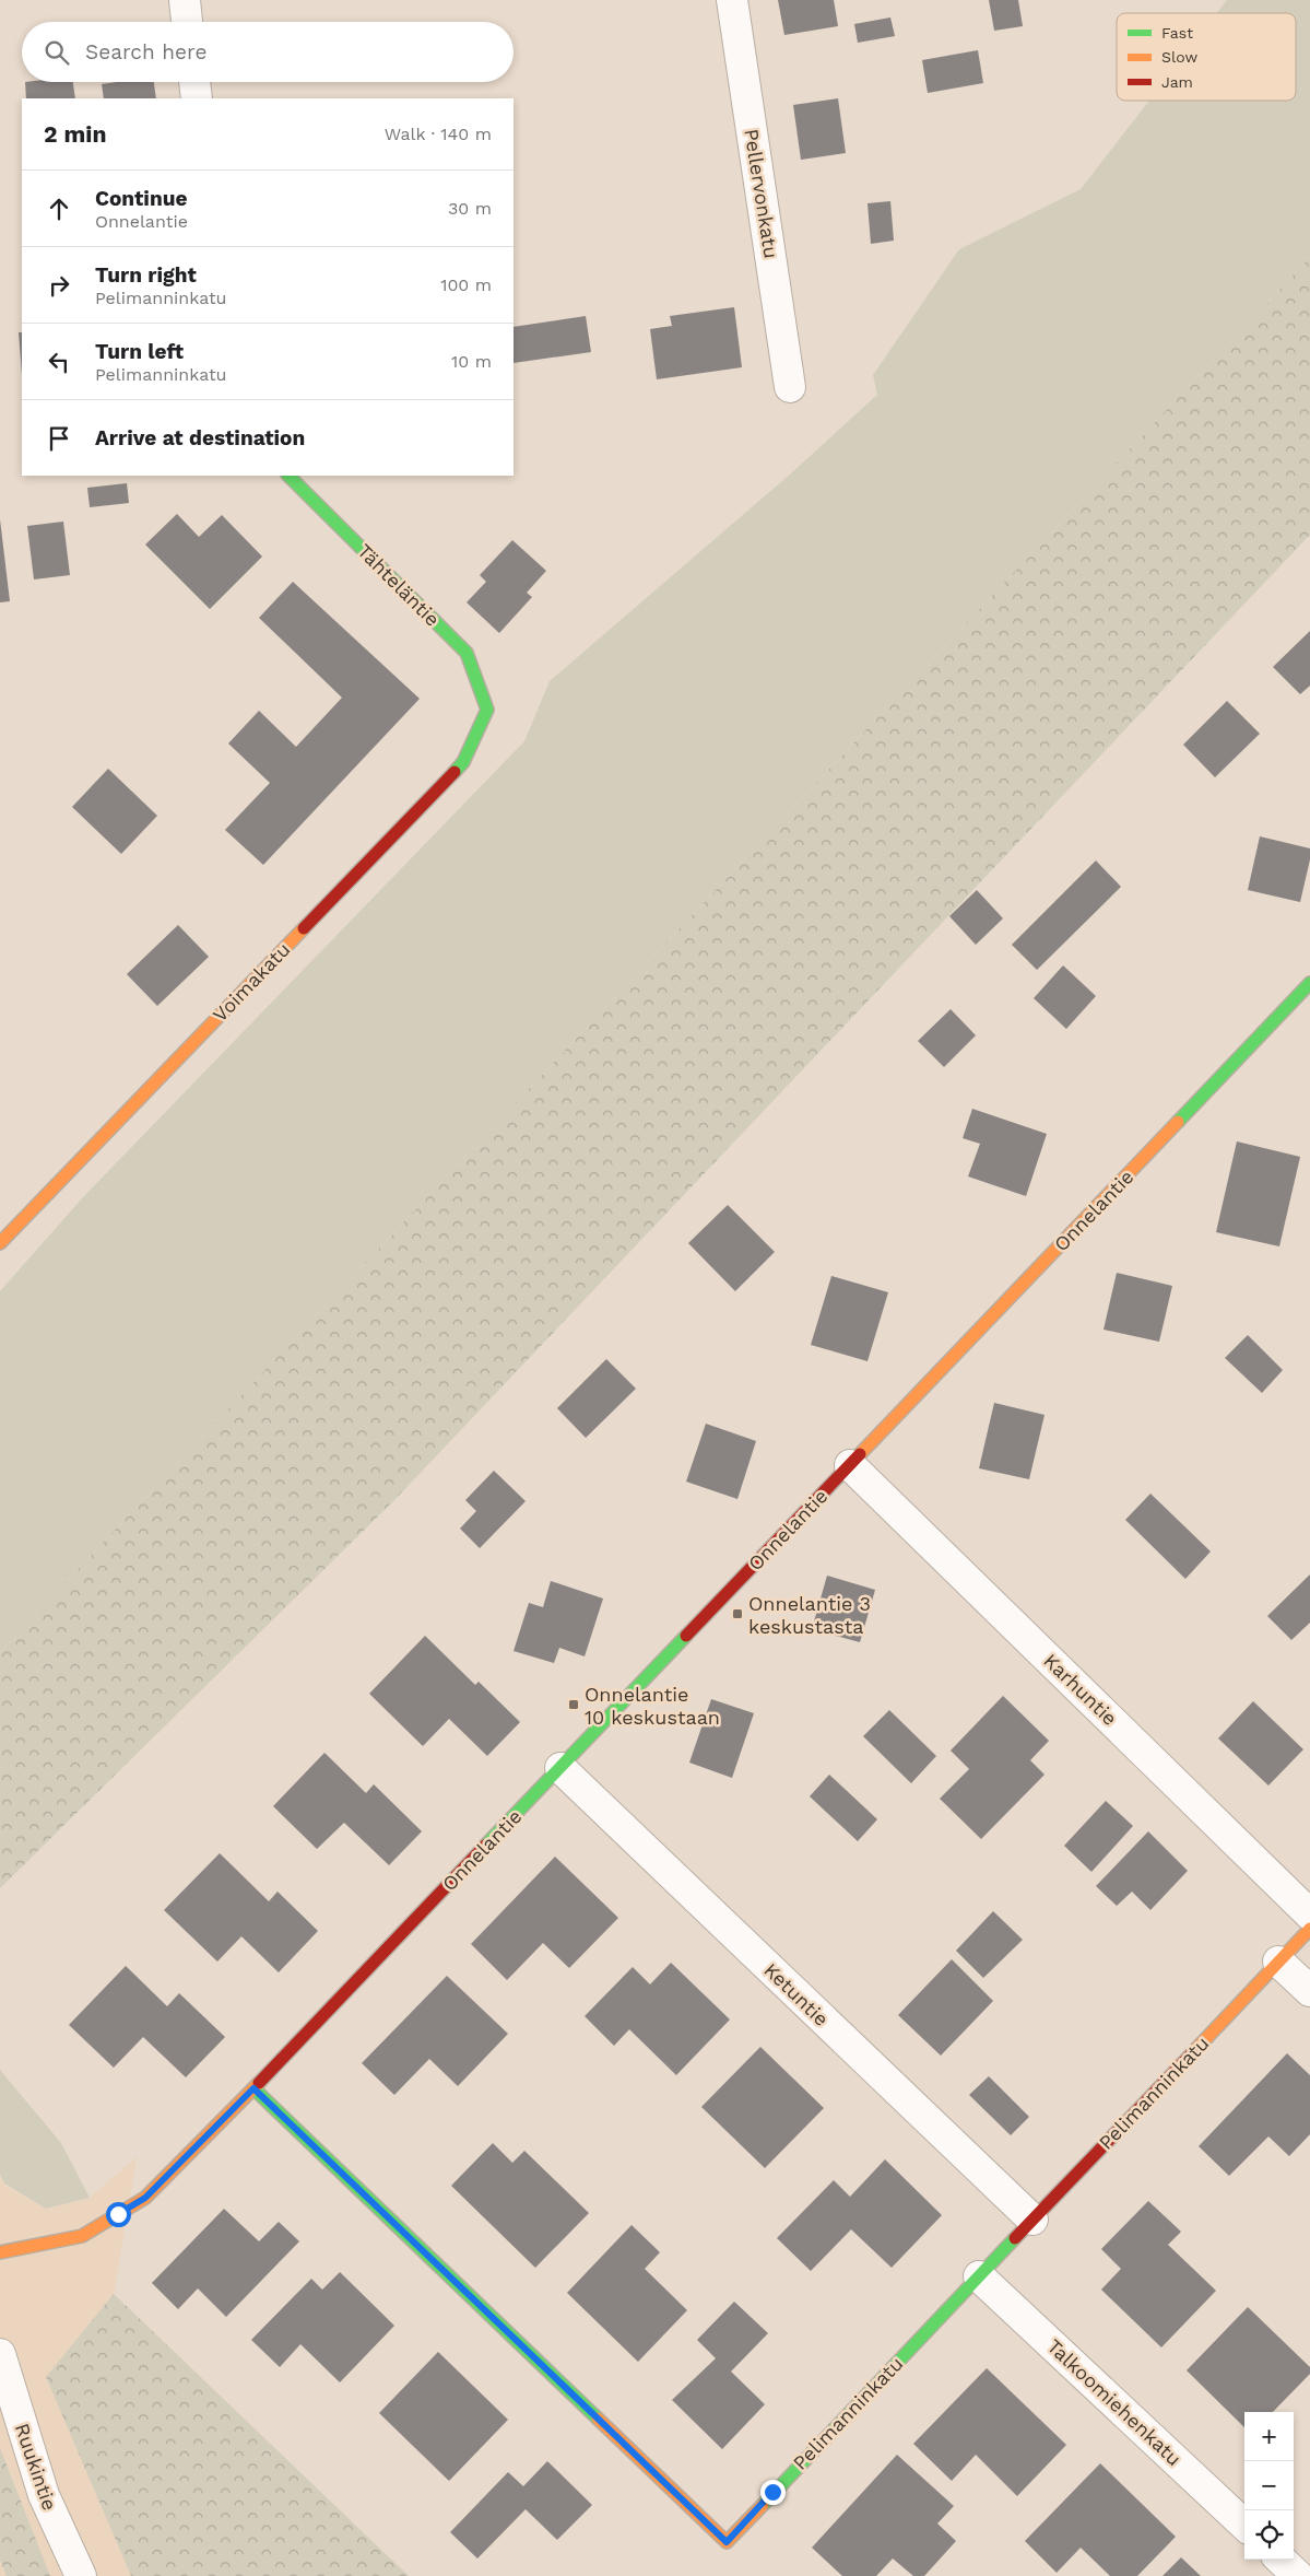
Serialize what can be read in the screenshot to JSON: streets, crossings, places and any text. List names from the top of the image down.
{
  "streets": {
    "street": [
      "Pellervonkatu",
      "Tähteläntie",
      "Voimakatu",
      "Onnelantie",
      "Karhuntie",
      "Ketuntie",
      "Pelimanninkatu",
      "Talkoomiehenkatu",
      "Ruukintie"
    ]
  },
  "crossings": [
    ["Tähteläntie", "Voimakatu"],
    ["Onnelantie", "Karhuntie"],
    ["Onnelantie", "Ketuntie"],
    ["Onnelantie", "Pelimanninkatu"],
    ["Ketuntie", "Pelimanninkatu"],
    ["Pelimanninkatu", "Talkoomiehenkatu"]
  ],
  "places": {
    "transit": ["Onnelantie 3 keskustasta", "Onnelantie 10 keskustaan"]
  },
  "legend": ["Fast", "Slow", "Jam"],
  "page": {
    "search": "Search here",
    "heading": ["2 min", "Walk · 140 m"],
    "list": [
      ["Continue", "Onnelantie", "30 m"],
      ["Turn right", "Pelimanninkatu", "100 m"],
      ["Turn left", "Pelimanninkatu", "10 m"],
      "Arrive at destination"
    ],
    "map_buttons": ["+", "−"]
  }
}
